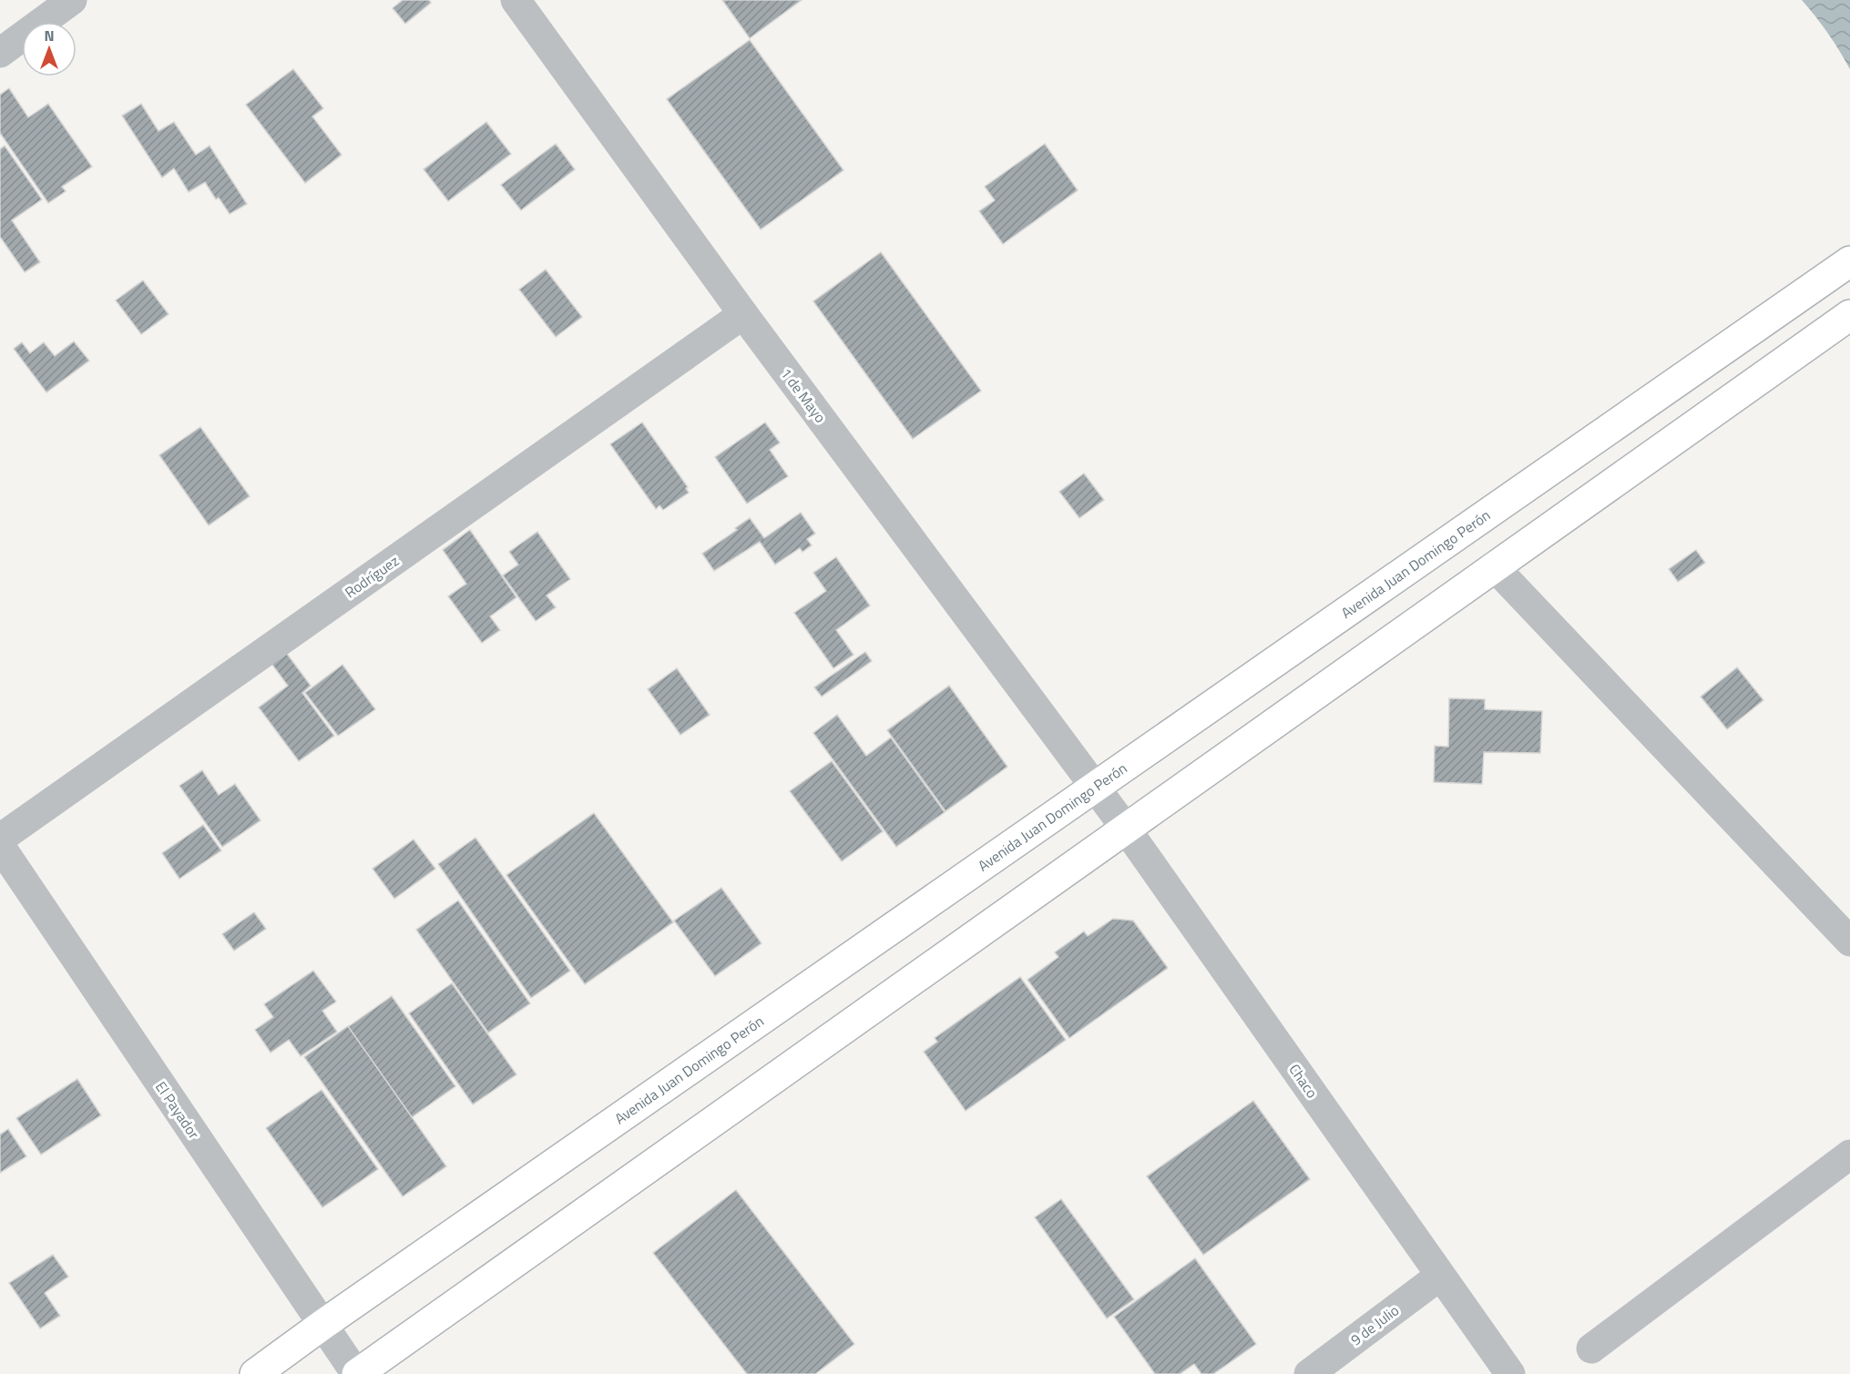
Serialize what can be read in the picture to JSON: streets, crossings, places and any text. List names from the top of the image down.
{
  "streets": {
    "main road": ["Avenida Juan Domingo Perón"],
    "street": [
      "1 de Mayo",
      "Rodríguez",
      "Chaco",
      "El Payador",
      "9 de Julio"
    ]
  },
  "crossings": [
    ["1 de Mayo", "Avenida Juan Domingo Perón"],
    ["1 de Mayo", "Rodríguez"],
    ["1 de Mayo", "Chaco"],
    ["Avenida Juan Domingo Perón", "Chaco"],
    ["Avenida Juan Domingo Perón", "El Payador"],
    ["Chaco", "9 de Julio"]
  ],
  "north": "top"
}
